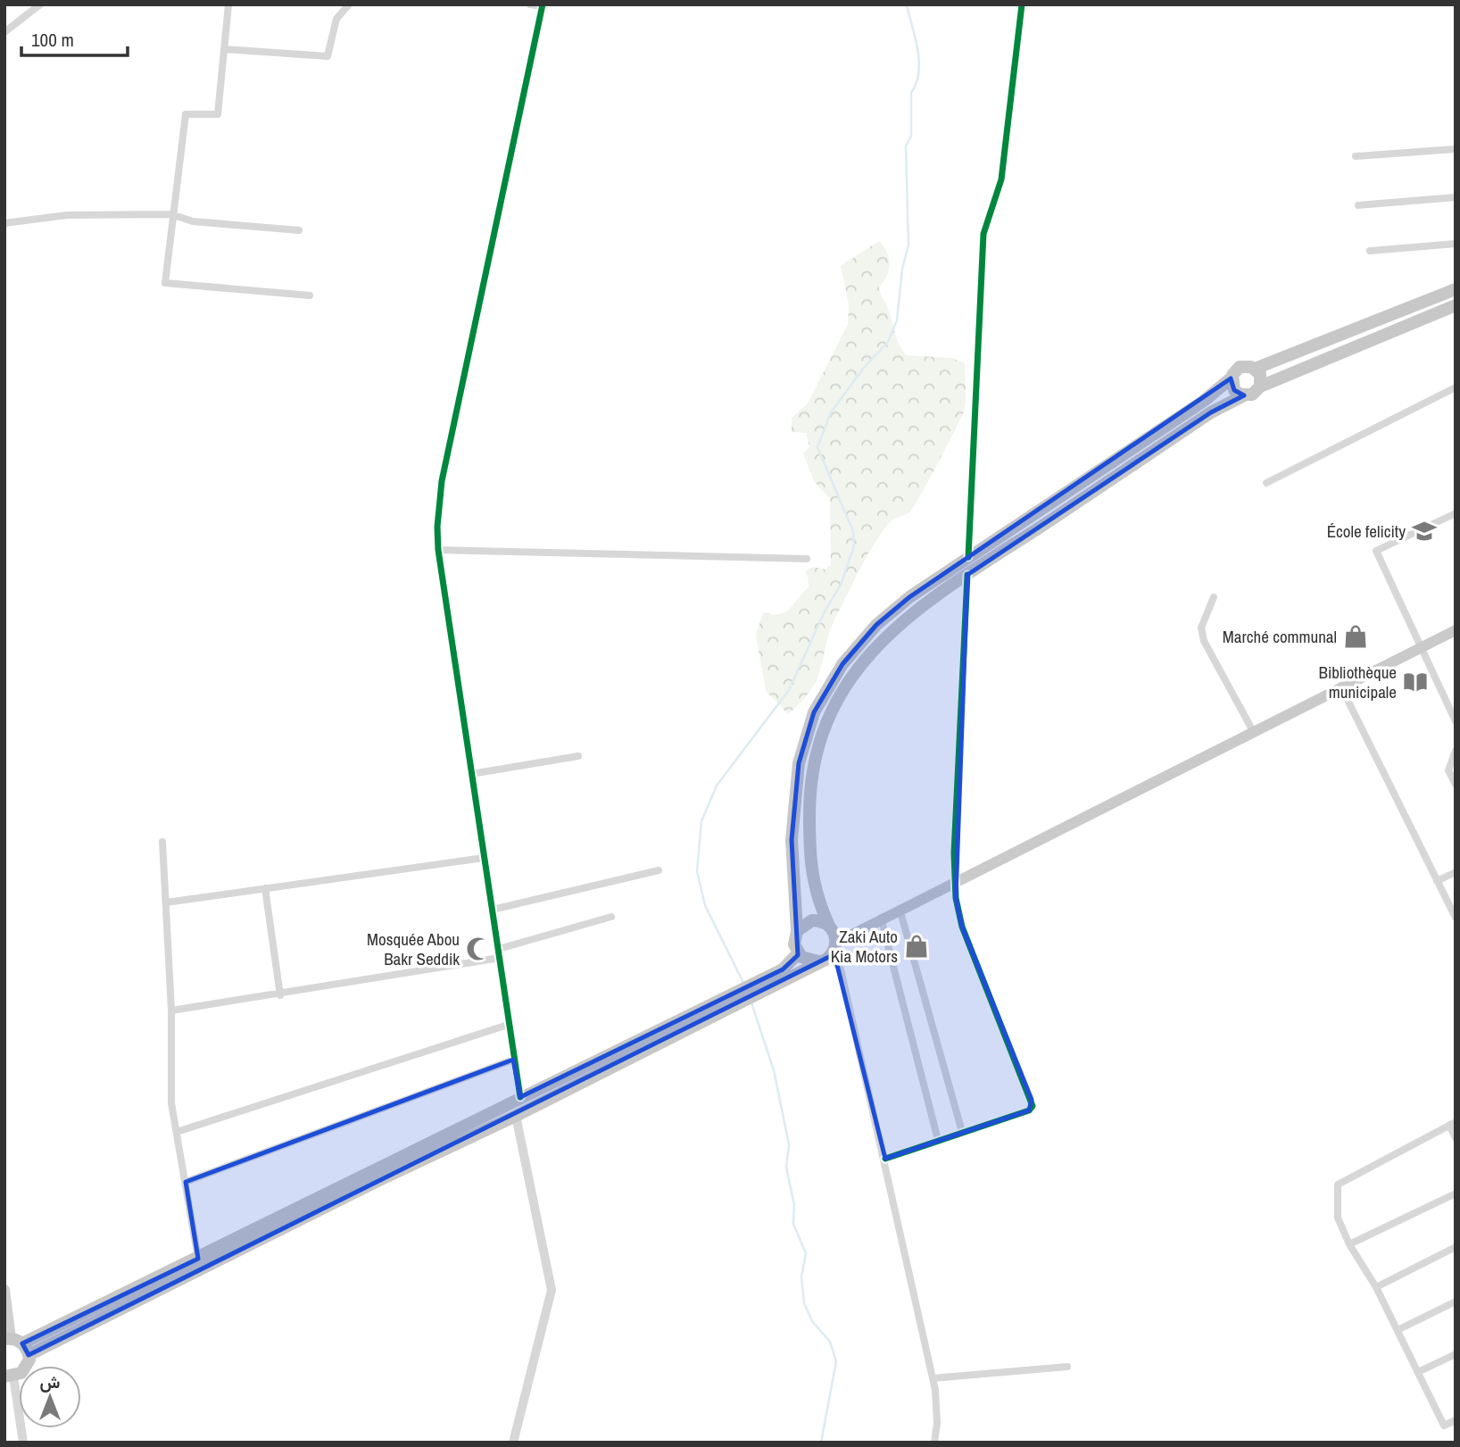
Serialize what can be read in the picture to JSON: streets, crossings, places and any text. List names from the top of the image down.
{
  "places": {
    "school or university": ["École felicity"],
    "shop": ["Marché communal", "Zaki Auto Kia Motors"],
    "library": ["Bibliothèque municipale"],
    "mosque": ["Mosquée Abou Bakr Seddik"]
  },
  "scale_bar": "100 m",
  "north": "top"
}
